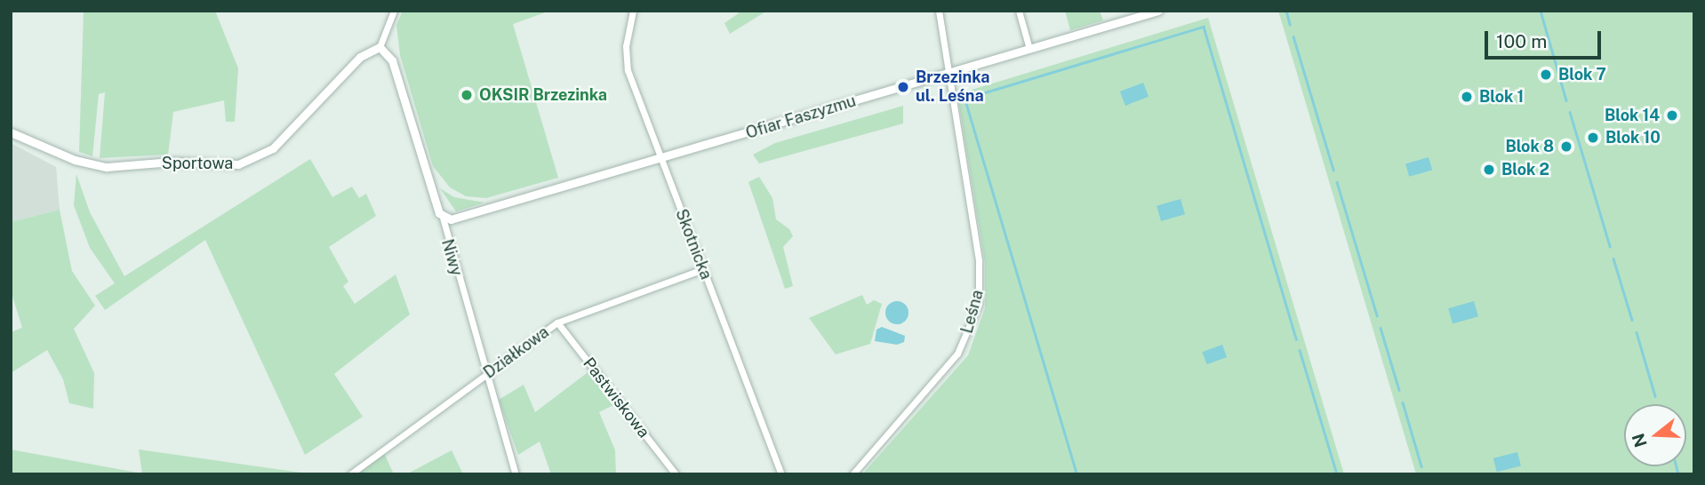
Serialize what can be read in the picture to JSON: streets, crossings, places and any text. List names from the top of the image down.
{
  "streets": {
    "street": [
      "Ofiar Faszyzmu",
      "Sportowa",
      "Skotnicka",
      "Niwy",
      "Leśna",
      "Działkowa",
      "Pastwiskowa"
    ]
  },
  "crossings": [
    ["Ofiar Faszyzmu", "Skotnicka"],
    ["Ofiar Faszyzmu", "Niwy"],
    ["Ofiar Faszyzmu", "Leśna"],
    ["Sportowa", "Niwy"],
    ["Skotnicka", "Działkowa"],
    ["Niwy", "Działkowa"],
    ["Działkowa", "Pastwiskowa"]
  ],
  "places": [
    "Blok 7",
    "Brzezinka ul. Leśna",
    "OKSIR Brzezinka",
    "Blok 1",
    "Blok 14",
    "Blok 10",
    "Blok 8",
    "Blok 2"
  ],
  "scale_bar": "100 m",
  "north": "left"
}
